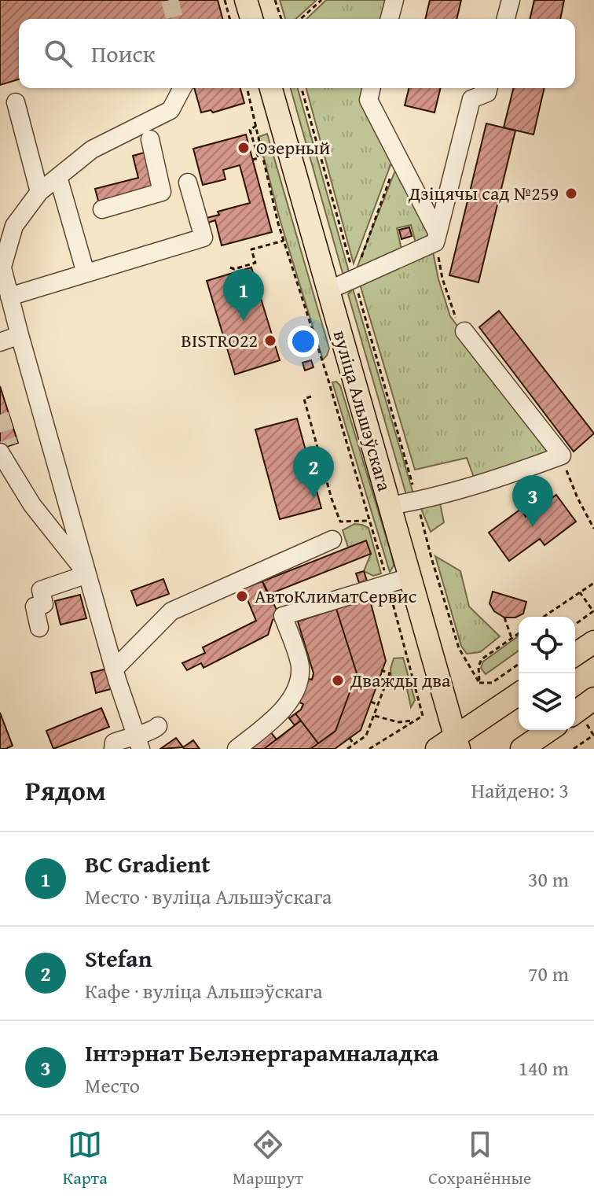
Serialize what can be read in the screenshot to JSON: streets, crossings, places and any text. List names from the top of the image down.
{
  "streets": {
    "main road": ["вуліца Альшэўскага"]
  },
  "places": [
    "Озерный",
    "Дзіцячы сад №259",
    "BISTRO22",
    "АвтоКлиматСервис",
    "Дважды два"
  ],
  "page": {
    "search": "Поиск",
    "pins": ["1", "2", "3"],
    "heading": ["Рядом", "Найдено: 3"],
    "list": [
      {
        "mark": "1",
        "name": "BC Gradient",
        "note": "Место · вуліца Альшэўскага",
        "value": "30 m"
      },
      {
        "mark": "2",
        "name": "Stefan",
        "note": "Кафе · вуліца Альшэўскага",
        "value": "70 m"
      },
      {
        "mark": "3",
        "name": "Інтэрнат Белэнергарамналадка",
        "note": "Место",
        "value": "140 m"
      }
    ],
    "nav": ["Карта", "Маршрут", "Сохранённые"]
  }
}
